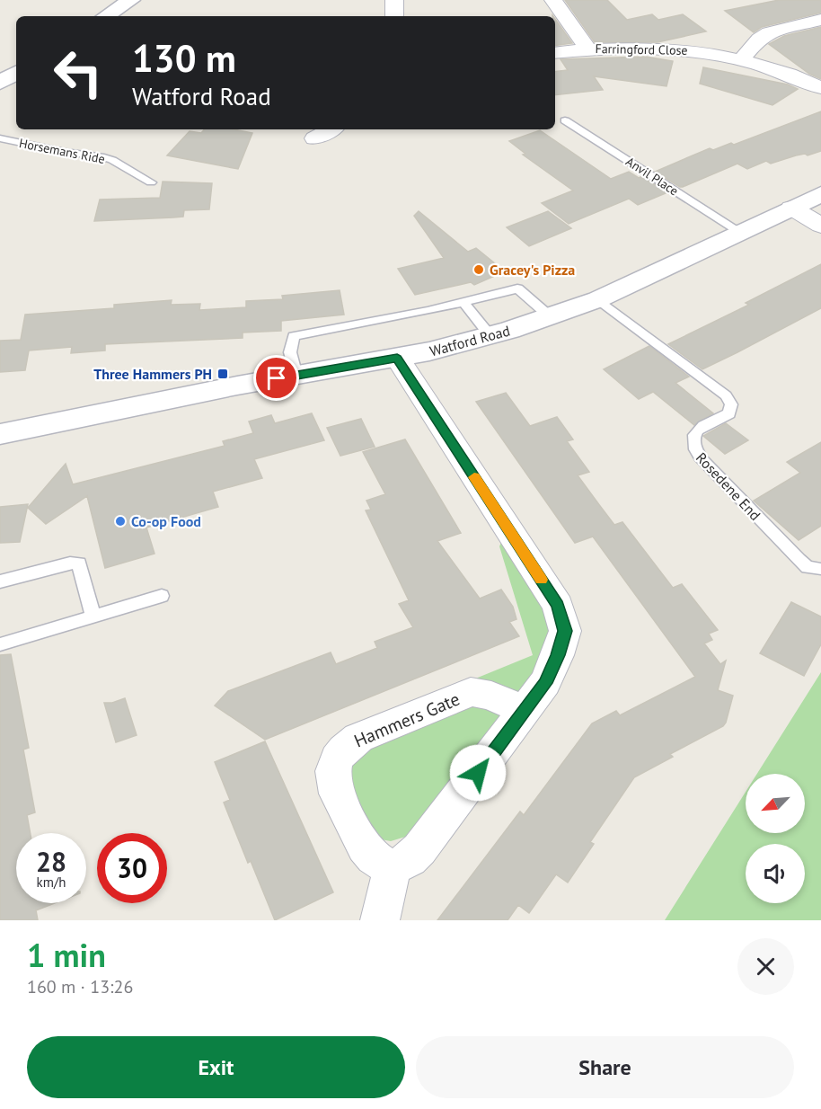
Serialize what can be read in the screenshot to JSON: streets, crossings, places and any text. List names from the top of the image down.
{
  "streets": {
    "main road": ["Watford Road"],
    "street": ["Farringford Close", "Hammers Gate"],
    "lane": ["Horsemans Ride", "Anvil Place", "Rosedene End"]
  },
  "crossings": [
    ["Anvil Place", "Watford Road"],
    ["Watford Road", "Rosedene End"]
  ],
  "places": {
    "other": ["Gracey's Pizza", "Co-op Food"],
    "transit": ["Three Hammers PH"]
  },
  "north": "bottom left",
  "page": {
    "turn": ["130 m", "Watford Road"],
    "speed": "28 km/h",
    "limit": "30",
    "heading": ["1 min", "160 m · 13:26"],
    "buttons": ["Exit", "Share"]
  }
}
